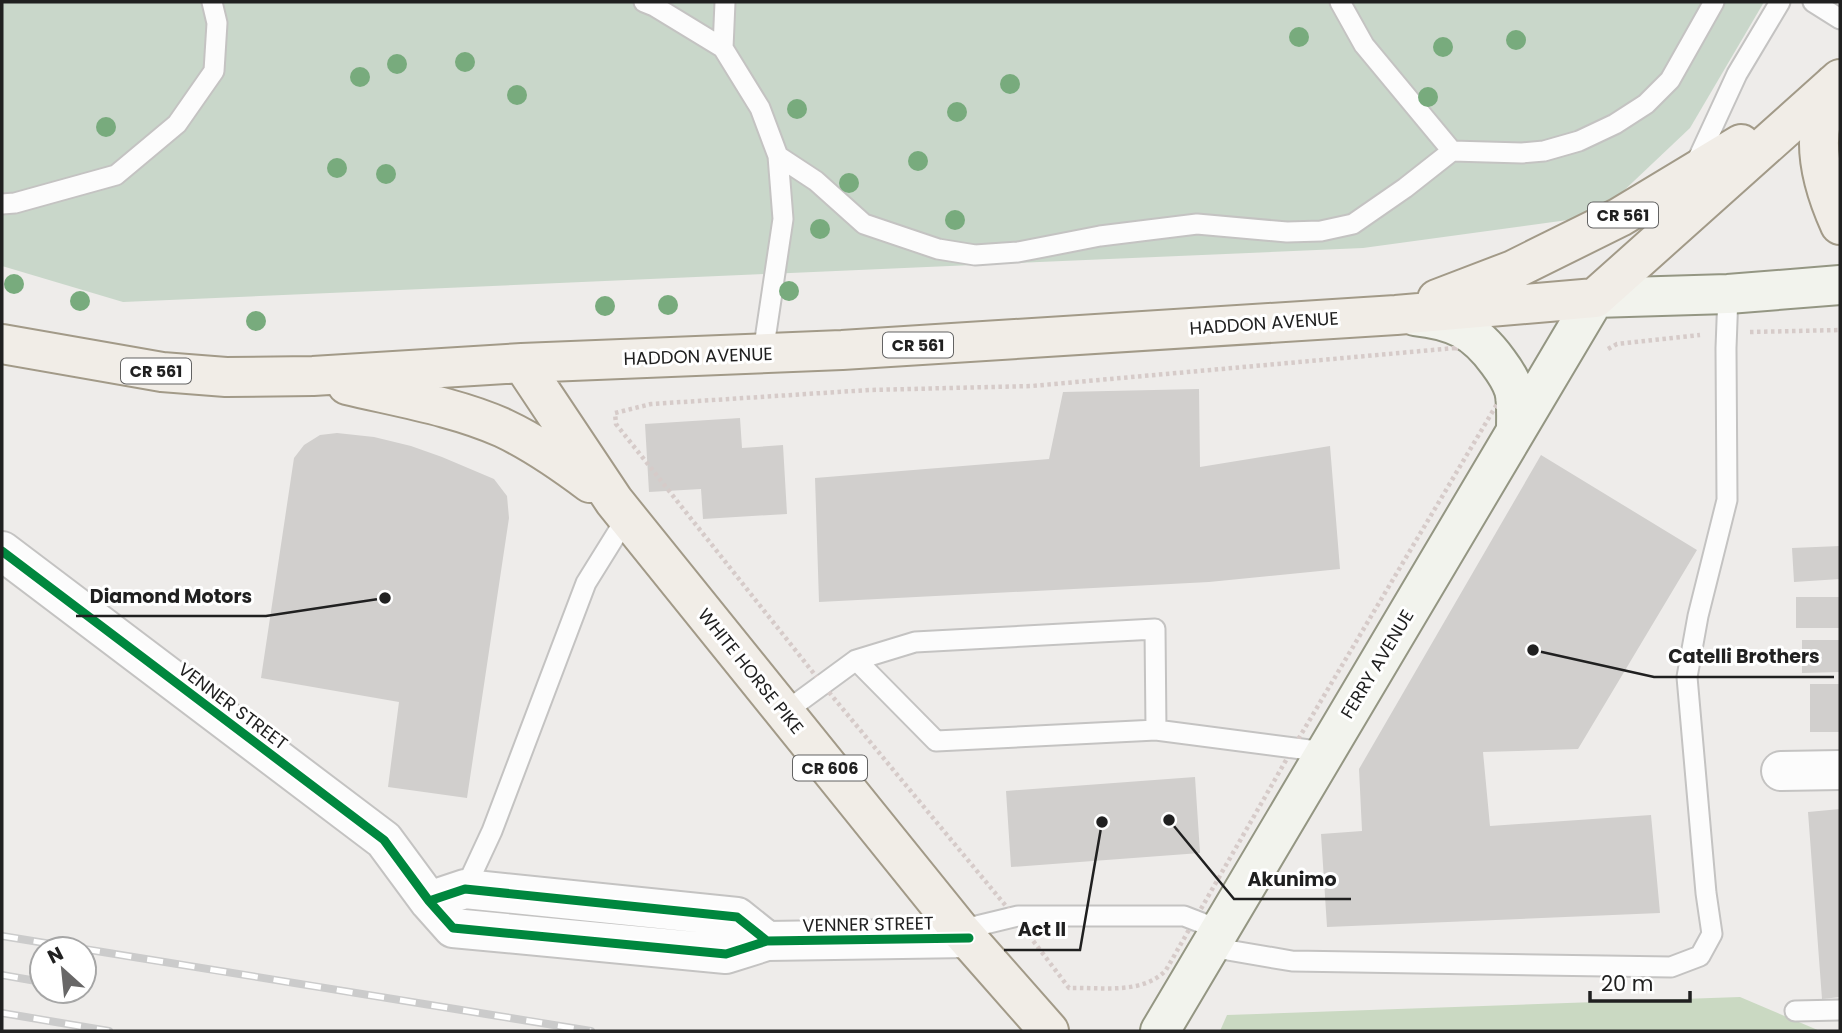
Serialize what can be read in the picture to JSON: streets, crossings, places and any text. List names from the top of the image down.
{
  "streets": {
    "main road": [
      "CR 561",
      "HADDON AVENUE",
      "FERRY AVENUE",
      "WHITE HORSE PIKE",
      "CR 606"
    ],
    "street": ["VENNER STREET"]
  },
  "crossings": [
    ["CR 561", "HADDON AVENUE"],
    ["CR 561", "FERRY AVENUE"],
    ["HADDON AVENUE", "FERRY AVENUE"],
    ["HADDON AVENUE", "WHITE HORSE PIKE"],
    ["WHITE HORSE PIKE", "VENNER STREET"]
  ],
  "places": [
    "Diamond Motors",
    "Catelli Brothers",
    "Akunimo",
    "Act II"
  ],
  "scale_bar": "20 m",
  "north": "top left"
}
